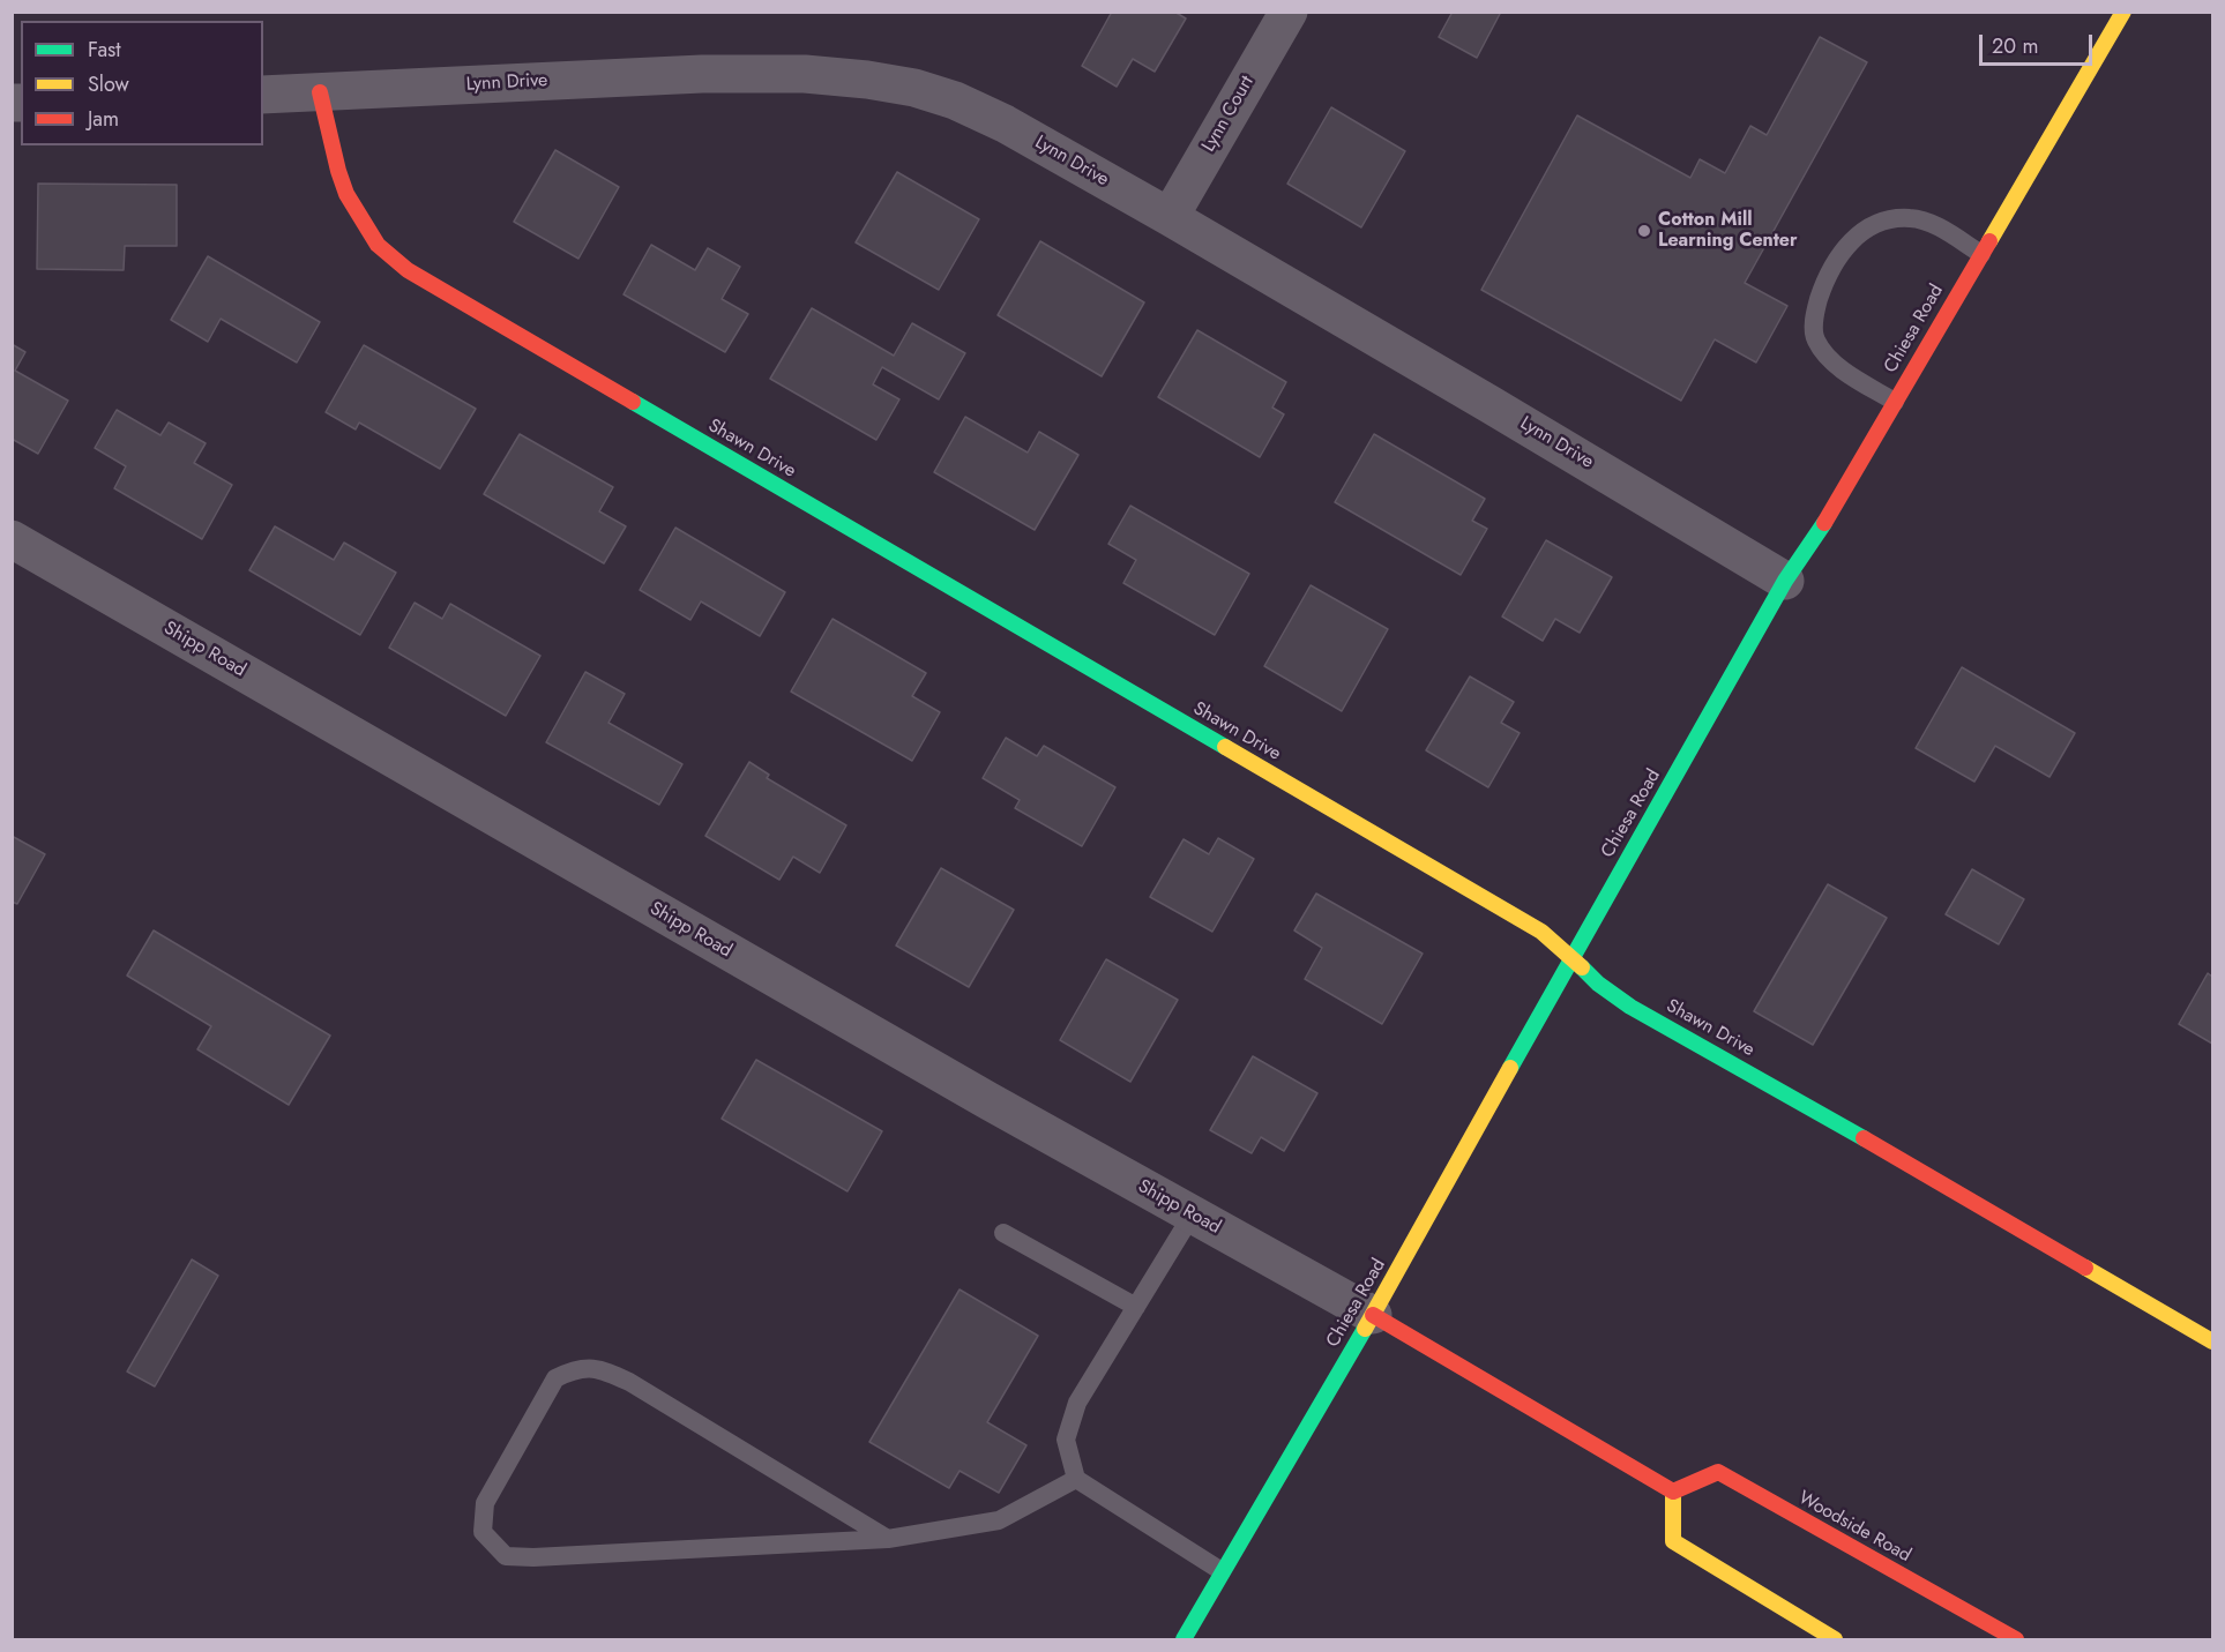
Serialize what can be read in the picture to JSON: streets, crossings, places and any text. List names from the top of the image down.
{
  "streets": {
    "street": [
      "Lynn Drive",
      "Lynn Court",
      "Chiesa Road",
      "Shawn Drive",
      "Shipp Road",
      "Woodside Road"
    ]
  },
  "crossings": [
    ["Lynn Drive", "Lynn Court"],
    ["Lynn Drive", "Chiesa Road"],
    ["Lynn Drive", "Shawn Drive"],
    ["Chiesa Road", "Shawn Drive"],
    ["Chiesa Road", "Shipp Road"]
  ],
  "places": ["Cotton Mill Learning Center"],
  "legend": ["Fast", "Slow", "Jam"],
  "scale_bar": "20 m"
}
